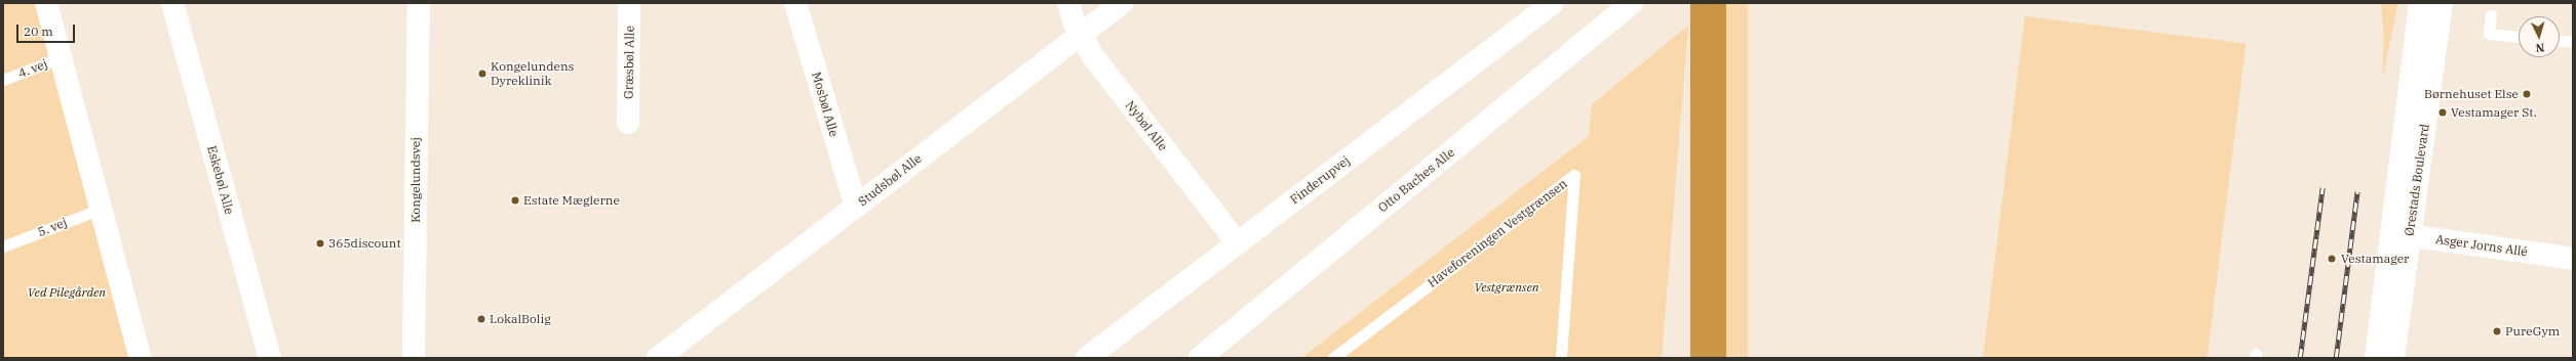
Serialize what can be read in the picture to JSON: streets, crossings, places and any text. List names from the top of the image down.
{
  "streets": {
    "street": [
      "Græsbøl Alle",
      "Mosbøl Alle",
      "Nybøl Alle",
      "Eskebøl Alle",
      "Kongelundsvej",
      "Studsbøl Alle",
      "Finderupvej",
      "Otto Baches Alle",
      "Ørestads Boulevard",
      "Asger Jorns Allé"
    ],
    "lane": ["4. vej", "5. vej", "Haveforeningen Vestgrænsen"]
  },
  "crossings": [
    ["Mosbøl Alle", "Studsbøl Alle"],
    ["Nybøl Alle", "Studsbøl Alle"],
    ["Nybøl Alle", "Finderupvej"],
    ["Ørestads Boulevard", "Asger Jorns Allé"]
  ],
  "parks": ["Vestgrænsen", "Ved Pilegården"],
  "places": [
    "Kongelundens Dyreklinik",
    "Børnehuset Else",
    "Vestamager St.",
    "Estate Mæglerne",
    "365discount",
    "Vestamager",
    "LokalBolig",
    "PureGym"
  ],
  "scale_bar": "20 m",
  "north": "bottom"
}
